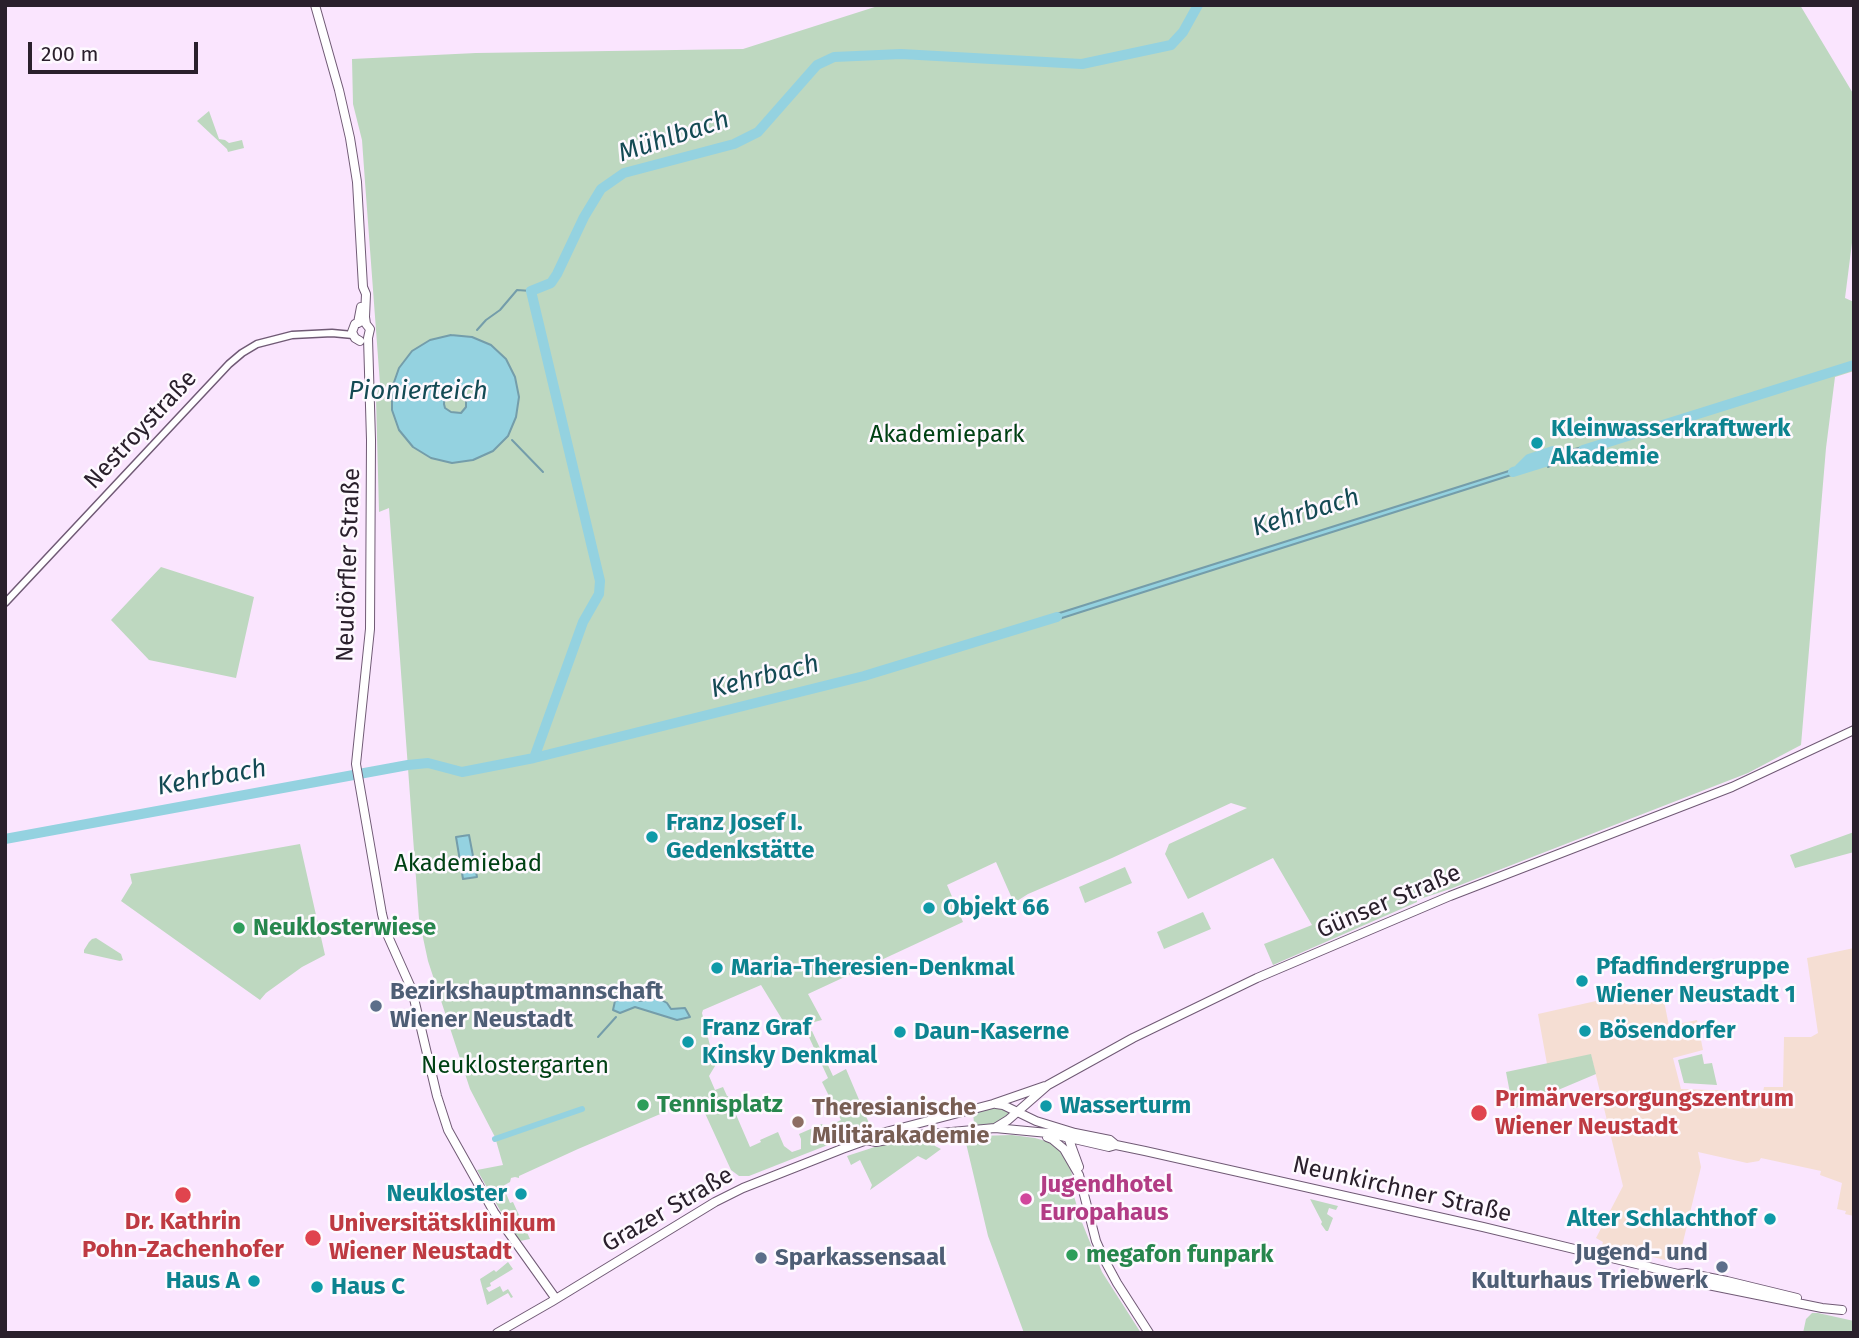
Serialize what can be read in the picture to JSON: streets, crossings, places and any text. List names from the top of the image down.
{
  "streets": {
    "main road": [
      "Neudörfler Straße",
      "Günser Straße",
      "Neunkirchner Straße",
      "Grazer Straße"
    ],
    "street": ["Nestroystraße"]
  },
  "crossings": [
    ["Nestroystraße", "Neudörfler Straße"],
    ["Neudörfler Straße", "Grazer Straße"],
    ["Günser Straße", "Grazer Straße"],
    ["Neunkirchner Straße", "Grazer Straße"]
  ],
  "water": ["Mühlbach", "Pionierteich", "Kehrbach"],
  "parks": ["Akademiepark", "Akademiebad", "Neuklostergarten"],
  "places": [
    "Kleinwasserkraftwerk Akademie",
    "Franz Josef I. Gedenkstätte",
    "Objekt 66",
    "Neuklosterwiese",
    "Maria-Theresien-Denkmal",
    "Pfadfindergruppe Wiener Neustadt 1",
    "Bezirkshauptmannschaft Wiener Neustadt",
    "Bösendorfer",
    "Daun-Kaserne",
    "Franz Graf Kinsky Denkmal",
    "Tennisplatz",
    "Wasserturm",
    "Primärversorgungszentrum Wiener Neustadt",
    "Theresianische Militärakademie",
    "Neukloster",
    "Dr. Kathrin Pohn-Zachenhofer",
    "Jugendhotel Europahaus",
    "Alter Schlachthof",
    "Universitätsklinikum Wiener Neustadt",
    "megafon funpark",
    "Sparkassensaal",
    "Jugend- und Kulturhaus Triebwerk",
    "Haus A",
    "Haus C"
  ],
  "scale_bar": "200 m"
}
